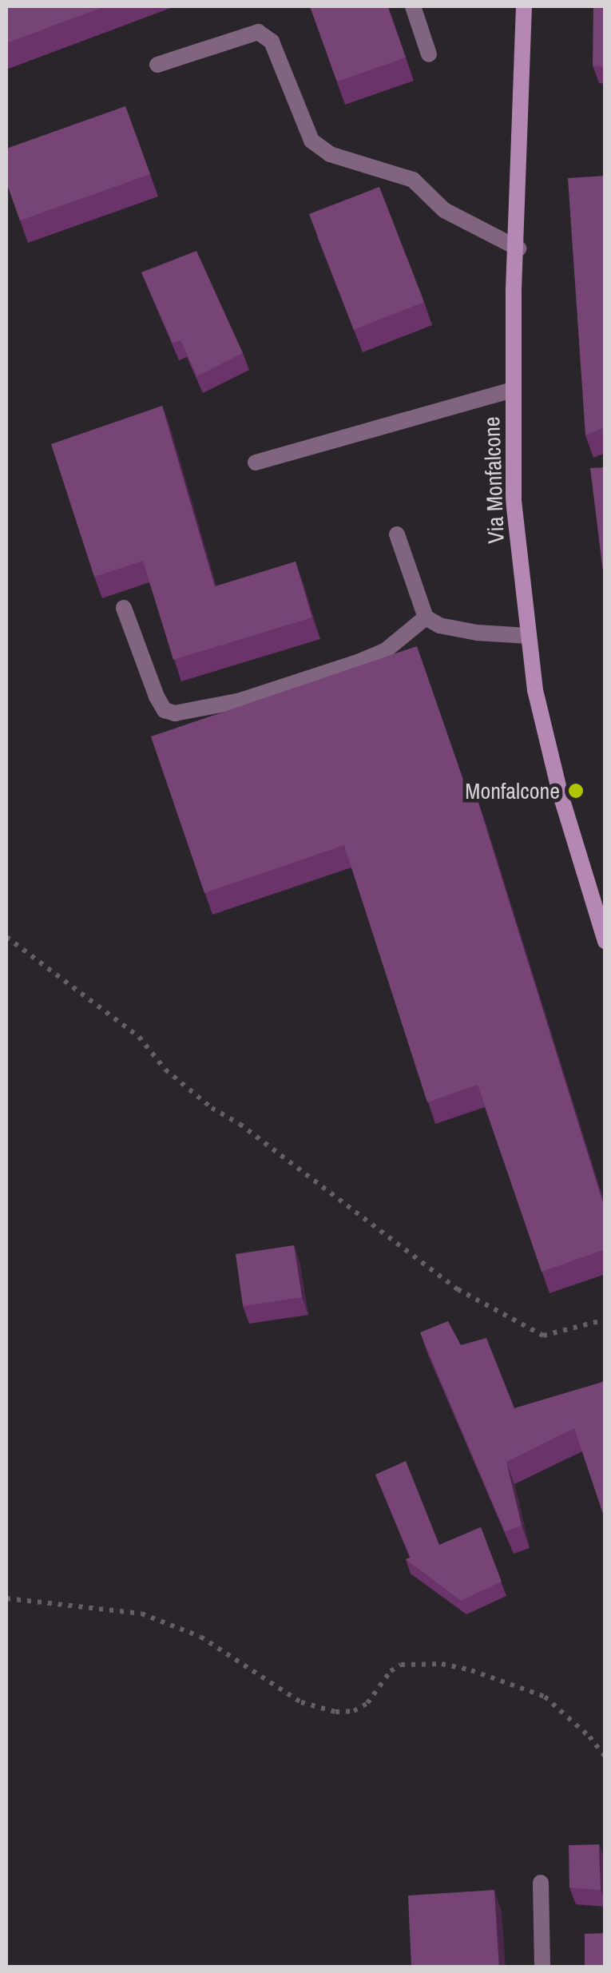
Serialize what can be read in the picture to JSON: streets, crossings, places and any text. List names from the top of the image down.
{
  "streets": {
    "main road": ["Via Monfalcone"]
  },
  "places": ["Monfalcone"]
}
